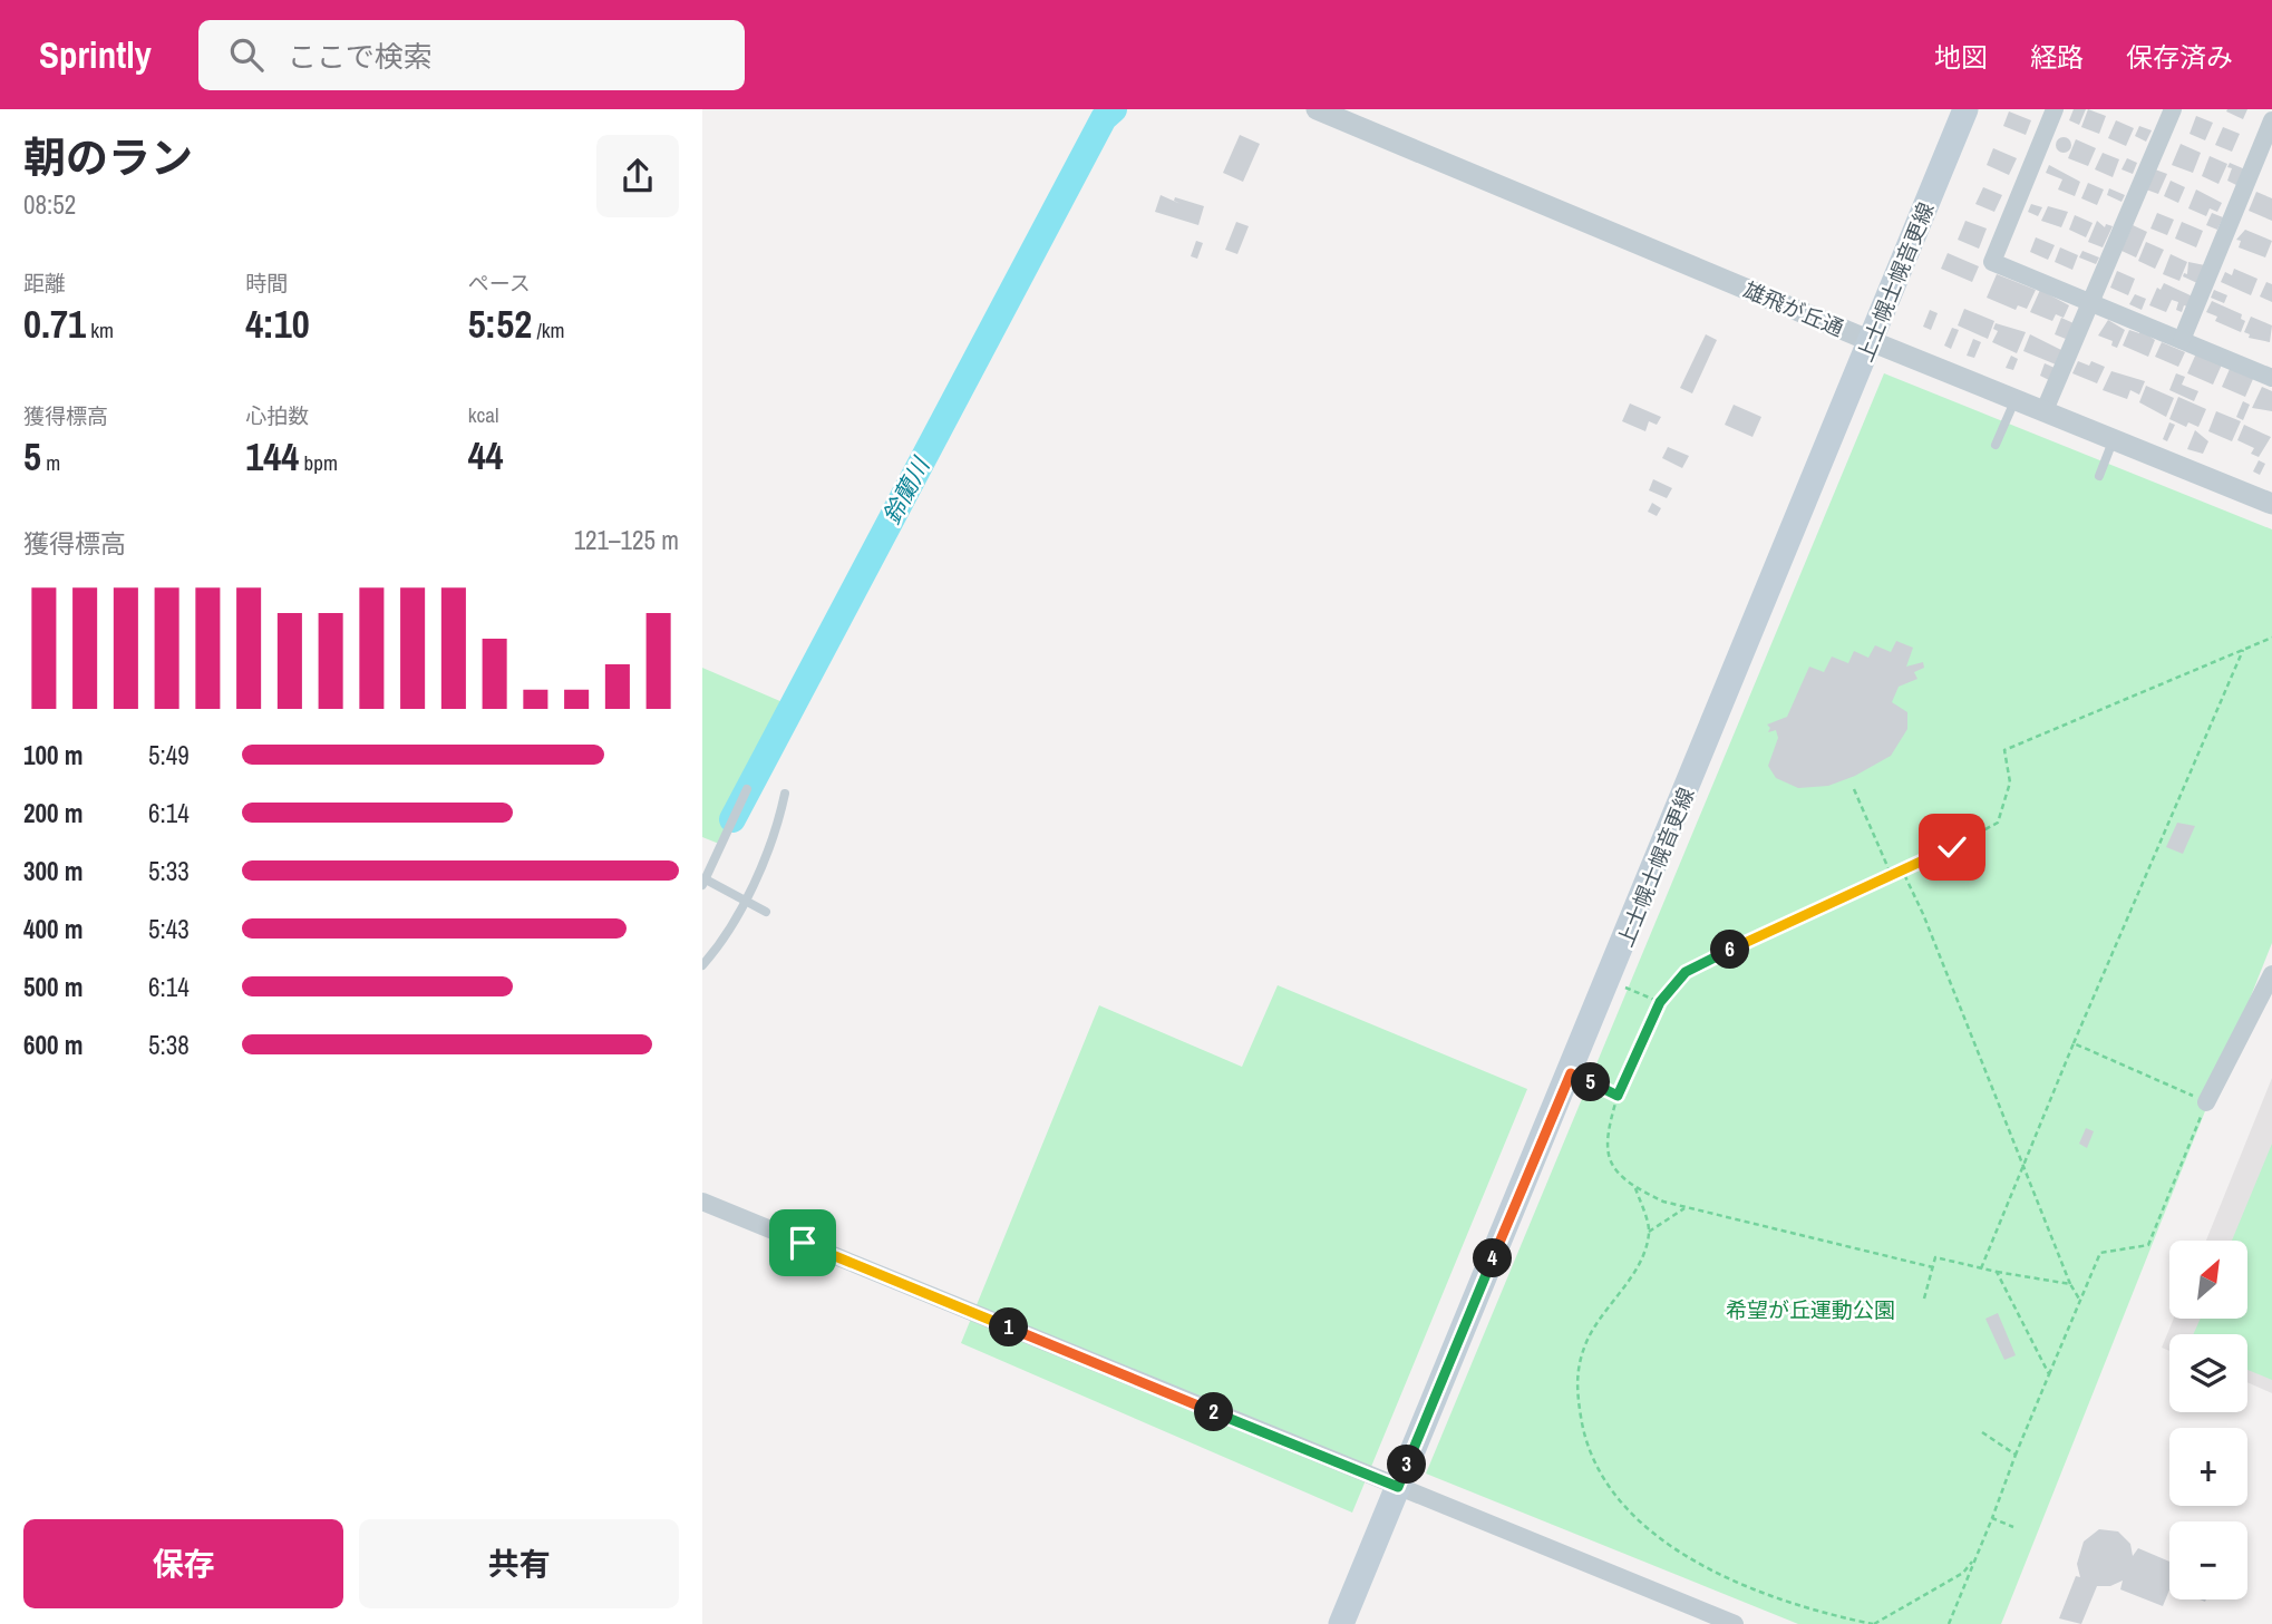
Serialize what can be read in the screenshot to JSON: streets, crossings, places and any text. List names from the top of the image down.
{
  "streets": {
    "main road": ["上士幌士幌音更線"],
    "street": ["雄飛が丘通"]
  },
  "crossings": [
    ["上士幌士幌音更線", "雄飛が丘通"]
  ],
  "water": ["鈴蘭川"],
  "parks": ["希望が丘運動公園"],
  "north": "top right",
  "page": {
    "header": "Sprintly",
    "search": "ここで検索",
    "nav": ["地図", "経路", "保存済み"],
    "heading": ["朝のラン", "08:52"],
    "stats": [
      ["距離", "0.71 km"],
      ["時間", "4:10"],
      ["ペース", "5:52 /km"],
      ["獲得標高", "5 m"],
      ["心拍数", "144 bpm"],
      ["kcal", "44"]
    ],
    "chart": ["獲得標高", "121–125 m"],
    "list": [
      {
        "name": "100 m",
        "note": "5:49"
      },
      {
        "name": "200 m",
        "note": "6:14"
      },
      {
        "name": "300 m",
        "note": "5:33"
      },
      {
        "name": "400 m",
        "note": "5:43"
      },
      {
        "name": "500 m",
        "note": "6:14"
      },
      {
        "name": "600 m",
        "note": "5:38"
      }
    ],
    "pins": [
      "6",
      "5",
      "4",
      "1",
      "2",
      "3"
    ],
    "map_buttons": ["+", "−"],
    "buttons": ["保存", "共有"]
  }
}
